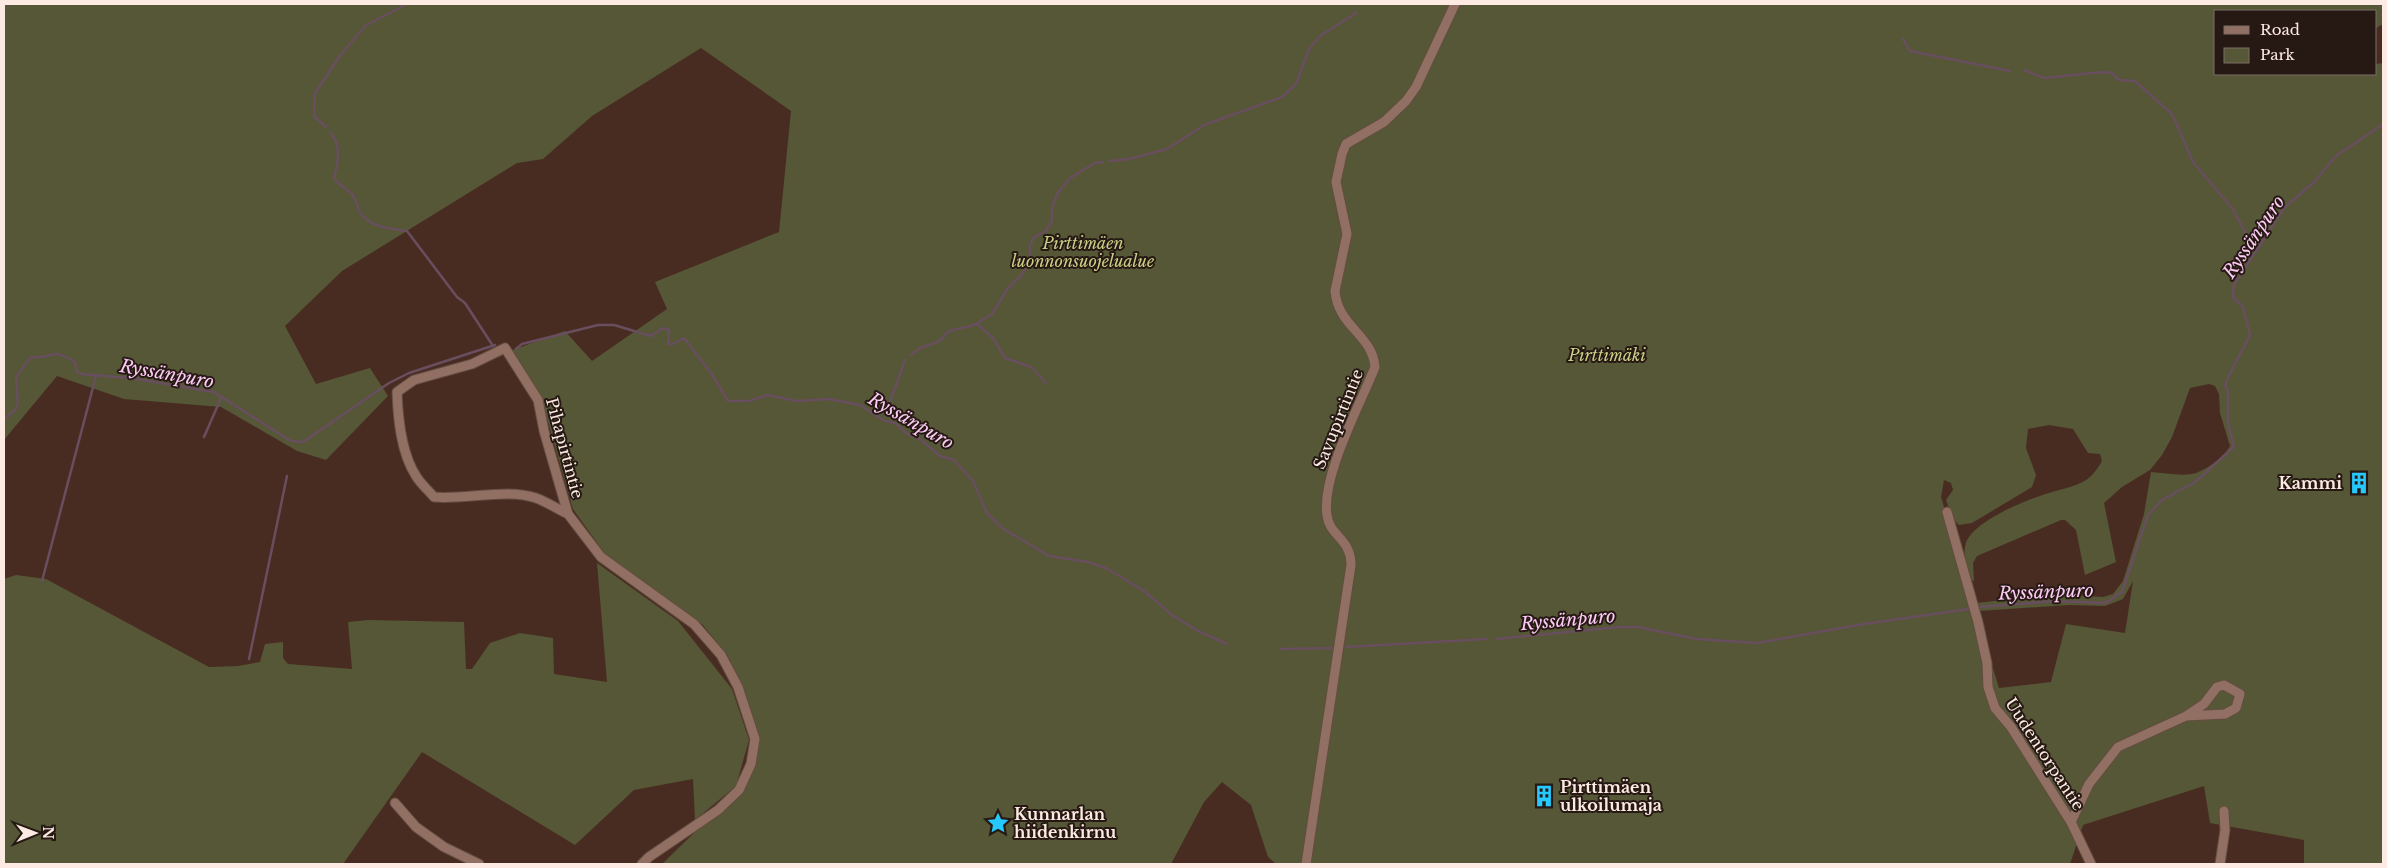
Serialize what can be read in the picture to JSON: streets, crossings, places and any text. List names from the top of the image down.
{
  "streets": {
    "street": ["Savupirtintie", "Pihapirtintie", "Uudentorpantie"]
  },
  "water": ["Ryssänpuro"],
  "parks": ["Pirttimäen luonnonsuojelualue", "Pirttimäki"],
  "places": {
    "building": ["Kammi", "Pirttimäen ulkoilumaja"],
    "place": ["Kunnarlan hiidenkirnu"]
  },
  "legend": ["Road", "Park"],
  "north": "right"
}
